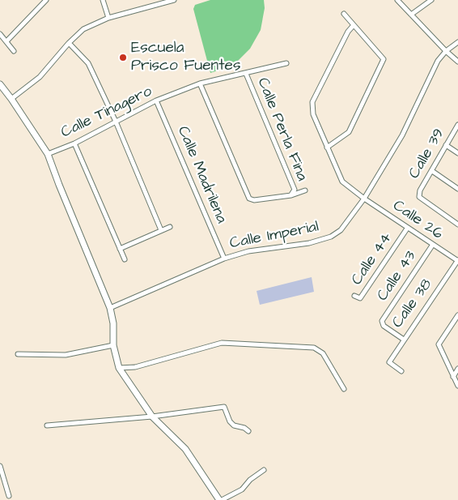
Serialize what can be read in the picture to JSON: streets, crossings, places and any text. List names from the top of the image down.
{
  "streets": {
    "street": [
      "Calle Tinagero",
      "Calle Perla Fina",
      "Calle 39",
      "Calle Madrilena",
      "Calle 26",
      "Calle Imperial",
      "Calle 44",
      "Calle 43",
      "Calle 38"
    ]
  },
  "crossings": [
    ["Calle Tinagero", "Calle Perla Fina"],
    ["Calle Tinagero", "Calle Madrilena"],
    ["Calle Madrilena", "Calle Imperial"],
    ["Calle 26", "Calle Imperial"],
    ["Calle 26", "Calle 44"],
    ["Calle 26", "Calle 43"],
    ["Calle 26", "Calle 38"],
    ["Calle 43", "Calle 38"]
  ],
  "places": ["Escuela Prisco Fuentes"]
}
